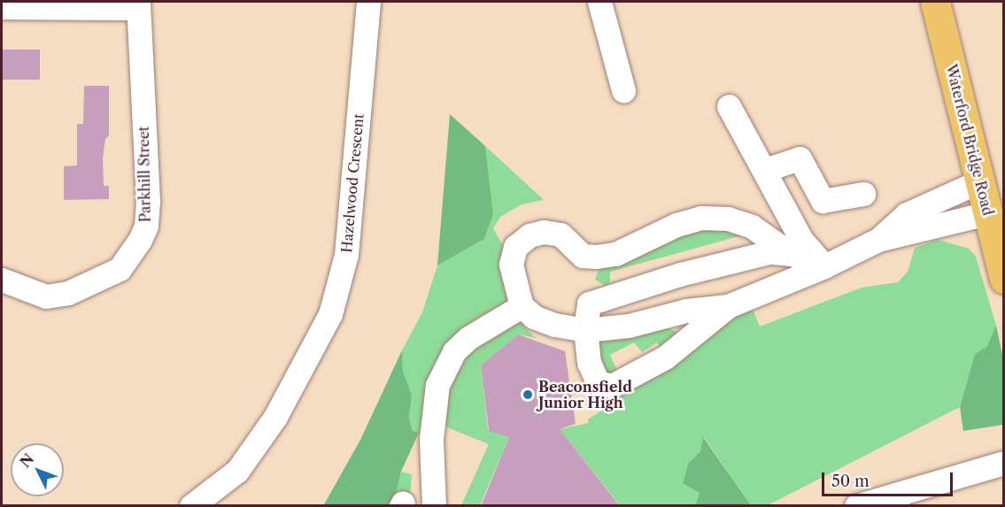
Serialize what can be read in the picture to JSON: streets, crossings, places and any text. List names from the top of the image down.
{
  "streets": {
    "main road": ["Waterford Bridge Road"],
    "street": ["Parkhill Street", "Hazelwood Crescent"]
  },
  "places": ["Beaconsfield Junior High"],
  "scale_bar": "50 m",
  "north": "top left"
}
